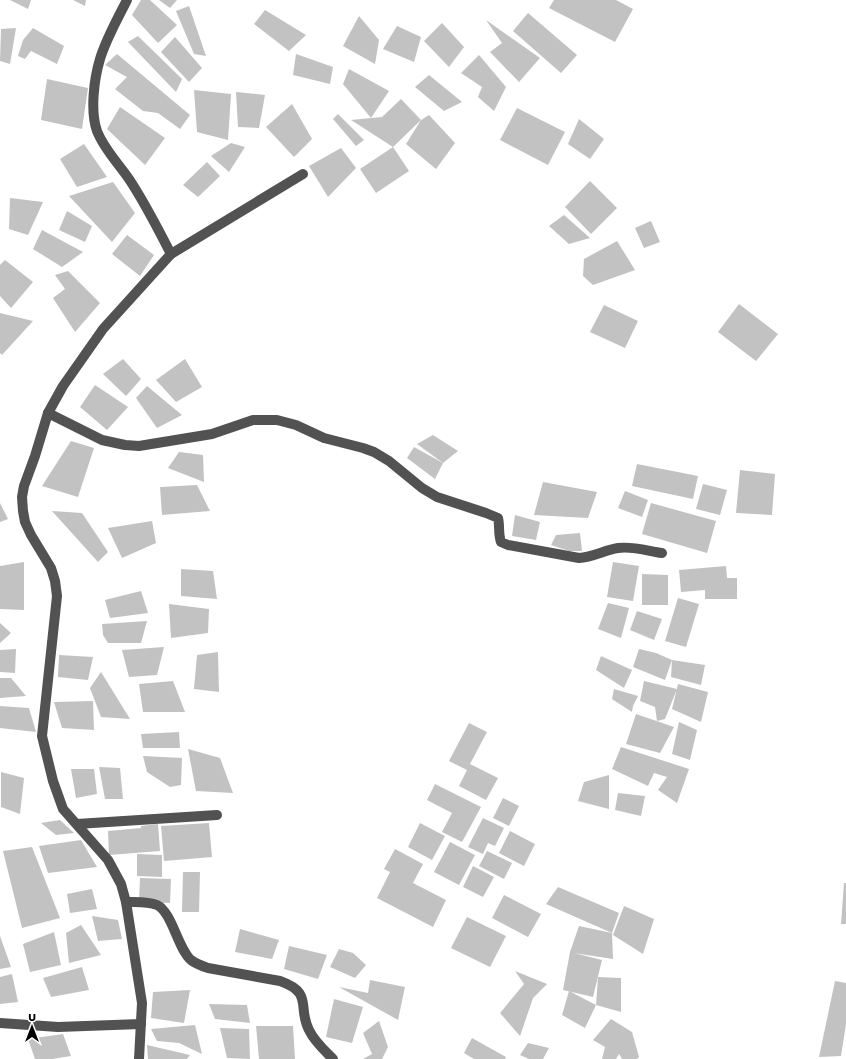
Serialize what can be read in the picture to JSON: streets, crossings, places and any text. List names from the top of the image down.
{
  "north": "top"
}
